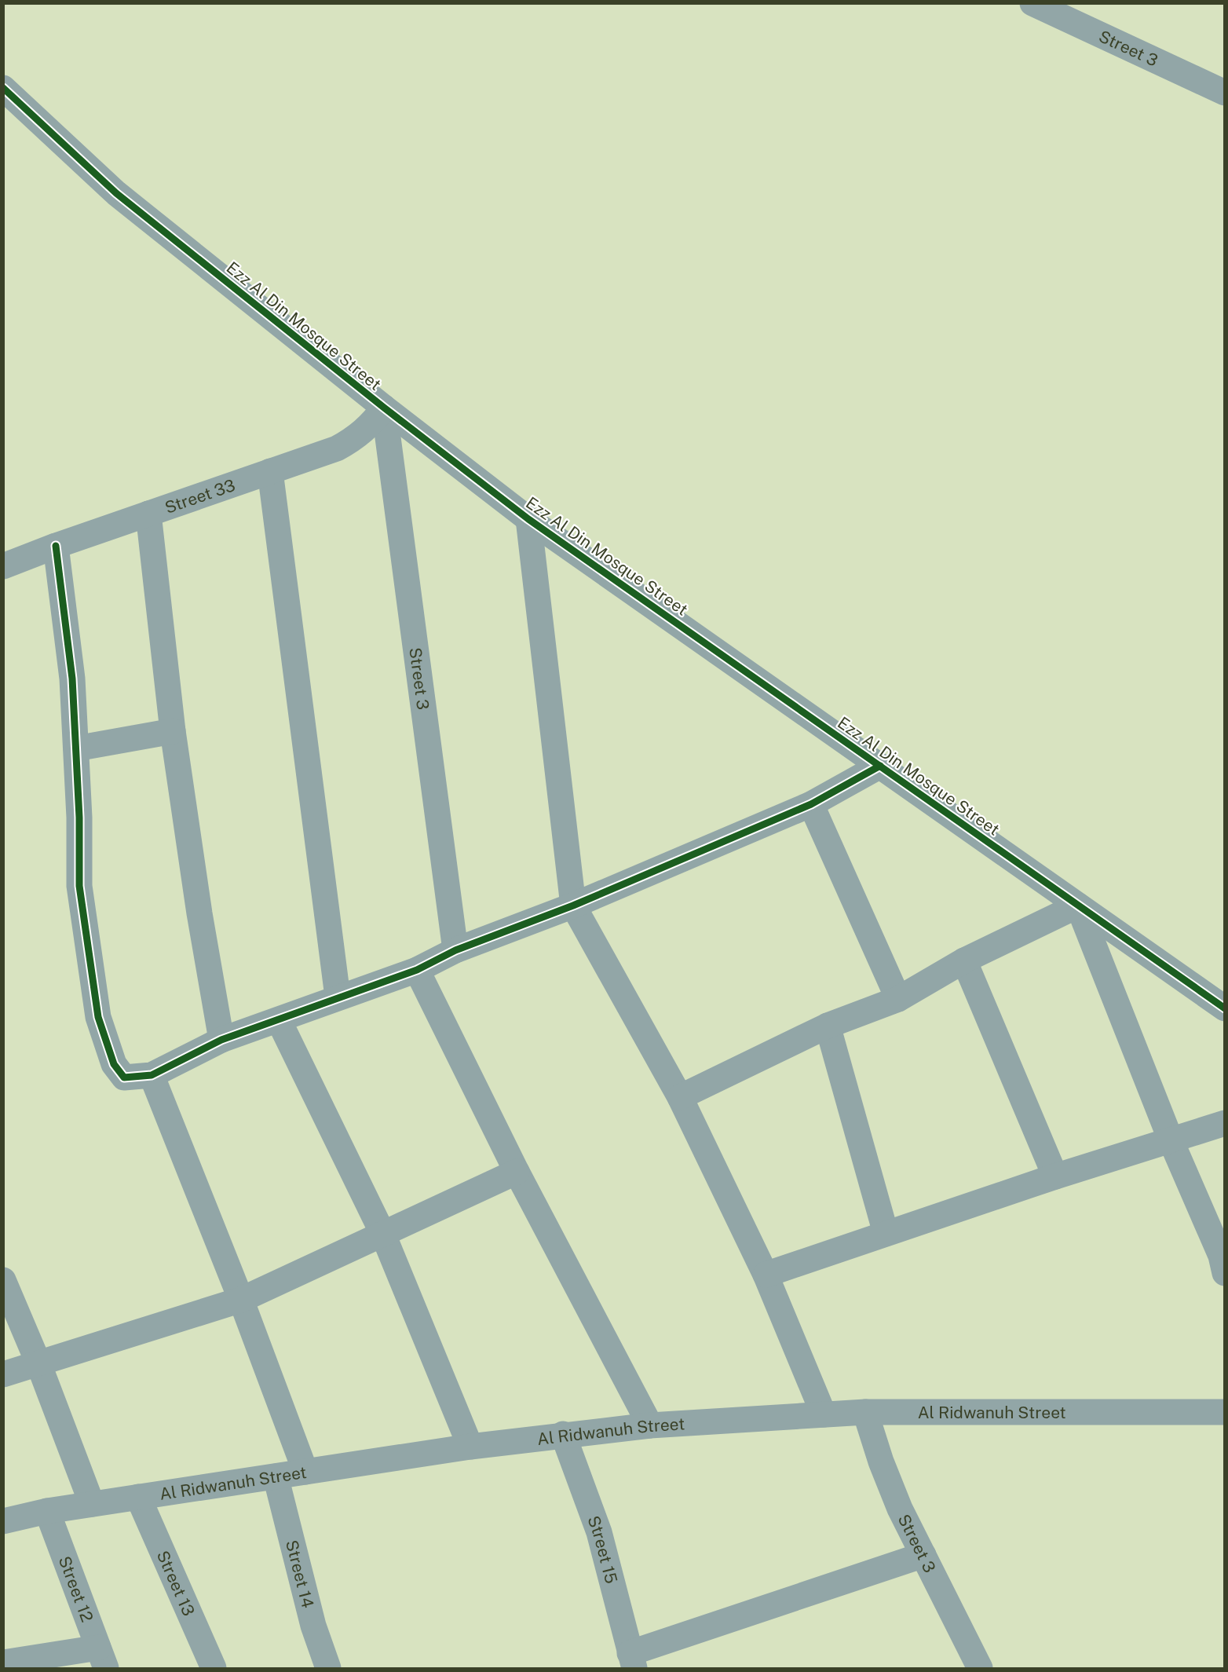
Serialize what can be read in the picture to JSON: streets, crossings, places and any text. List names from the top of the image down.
{
  "streets": {
    "street": [
      "Street 3",
      "Ezz Al Din Mosque Street",
      "Street 33",
      "Al Ridwanuh Street",
      "Street 15",
      "Street 14",
      "Street 13",
      "Street 12"
    ]
  },
  "crossings": [
    ["Street 3", "Ezz Al Din Mosque Street"],
    ["Street 3", "Street 33"],
    ["Street 3", "Al Ridwanuh Street"],
    ["Ezz Al Din Mosque Street", "Street 33"],
    ["Al Ridwanuh Street", "Street 15"],
    ["Al Ridwanuh Street", "Street 14"],
    ["Al Ridwanuh Street", "Street 13"],
    ["Al Ridwanuh Street", "Street 12"]
  ]
}
